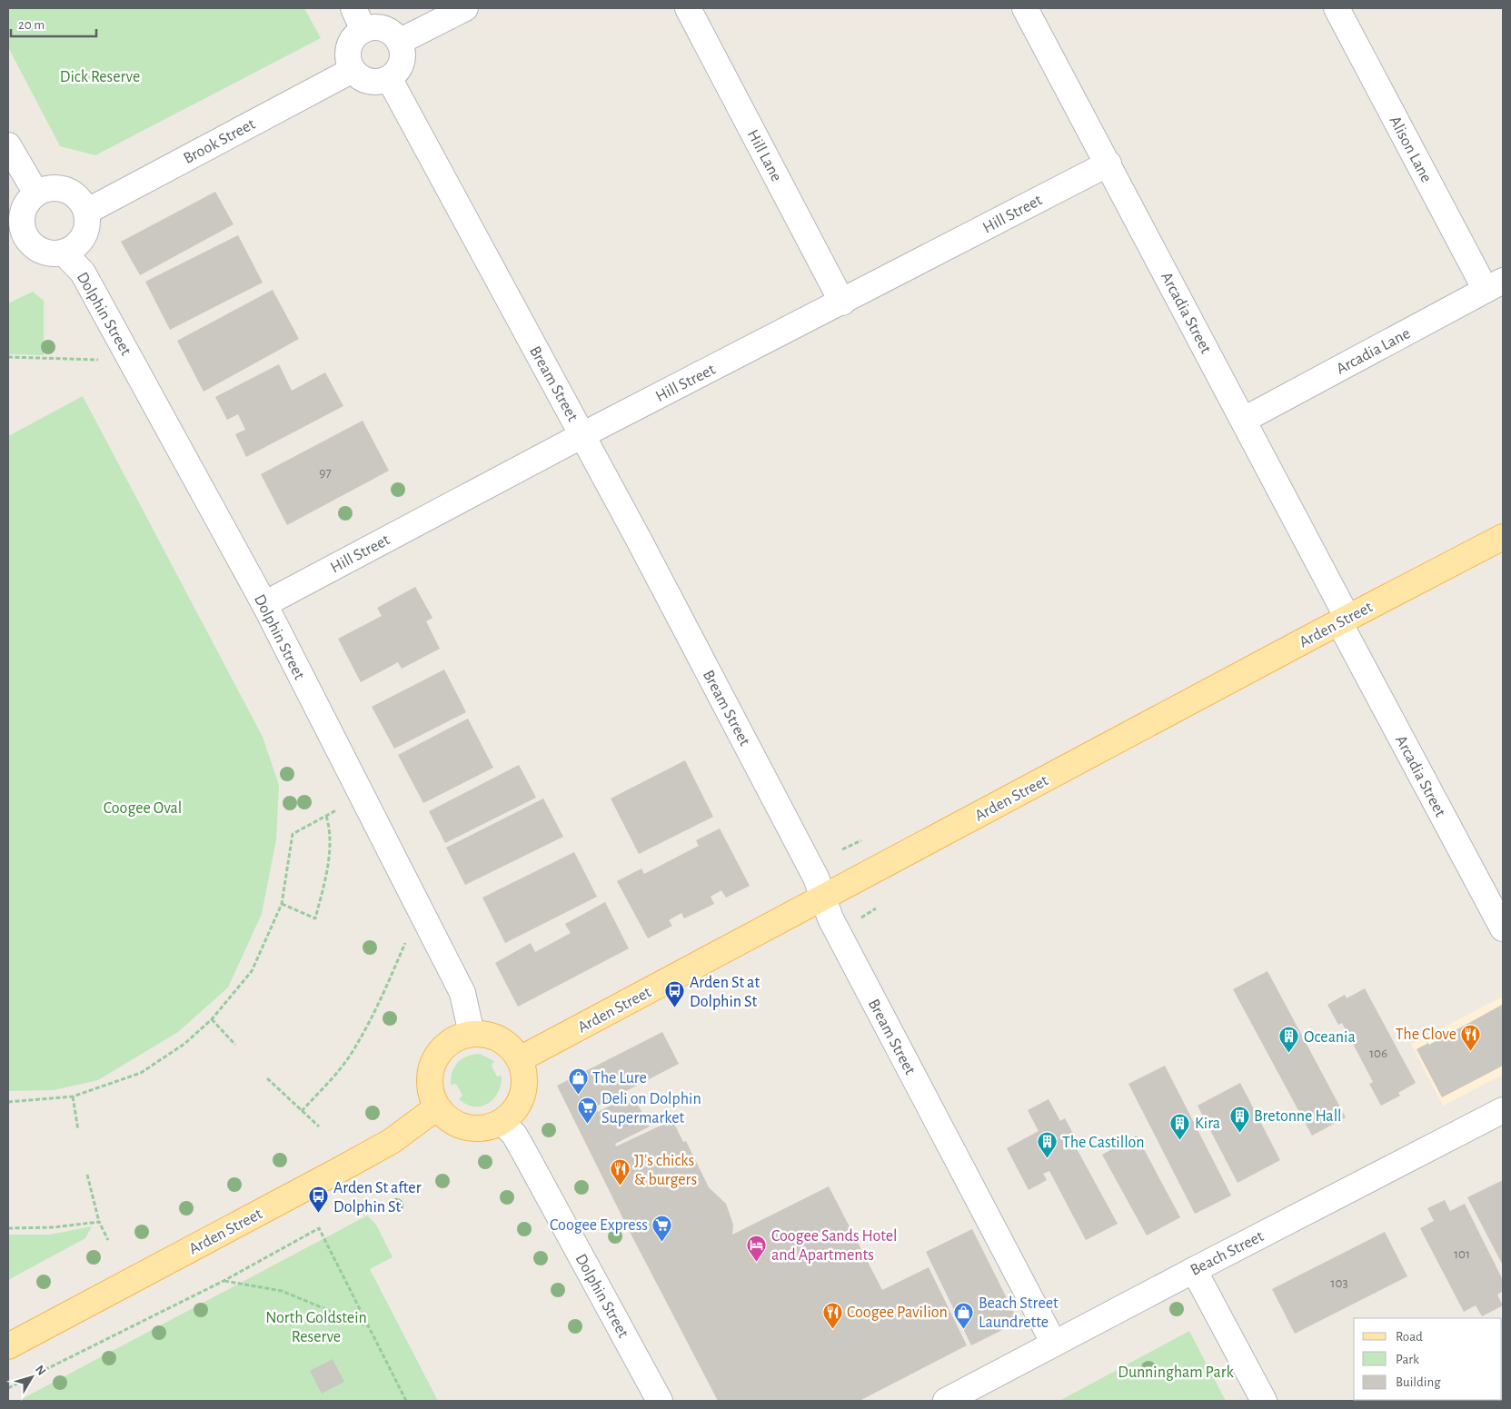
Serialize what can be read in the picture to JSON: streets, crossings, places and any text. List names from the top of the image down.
{
  "streets": {
    "main road": ["Arden Street"],
    "street": [
      "Brook Street",
      "Alison Lane",
      "Hill Lane",
      "Hill Street",
      "Arcadia Street",
      "Dolphin Street",
      "Arcadia Lane",
      "Bream Street",
      "Beach Street"
    ]
  },
  "crossings": [
    ["Brook Street", "Dolphin Street"],
    ["Brook Street", "Bream Street"],
    ["Alison Lane", "Arcadia Lane"],
    ["Hill Lane", "Hill Street"],
    ["Hill Street", "Arcadia Street"],
    ["Hill Street", "Dolphin Street"],
    ["Hill Street", "Bream Street"],
    ["Arcadia Street", "Arcadia Lane"],
    ["Arcadia Street", "Arden Street"],
    ["Dolphin Street", "Arden Street"],
    ["Bream Street", "Arden Street"],
    ["Bream Street", "Beach Street"]
  ],
  "parks": [
    "Dick Reserve",
    "Coogee Oval",
    "North Goldstein Reserve",
    "Dunningham Park"
  ],
  "places": {
    "bus stop": ["Arden St at Dolphin St", "Arden St after Dolphin St"],
    "restaurant": ["The Clove", "JJ's chicks & burgers", "Coogee Pavilion"],
    "building": [
      "Oceania",
      "Bretonne Hall",
      "Kira",
      "The Castillon"
    ],
    "shop": ["The Lure", "Beach Street Laundrette"],
    "supermarket": ["Deli on Dolphin Supermarket", "Coogee Express"],
    "hotel": ["Coogee Sands Hotel and Apartments"]
  },
  "house_numbers": [
    "97",
    "106",
    "101",
    "103"
  ],
  "legend": ["Road", "Park", "Building"],
  "scale_bar": "20 m",
  "north": "top right"
}
